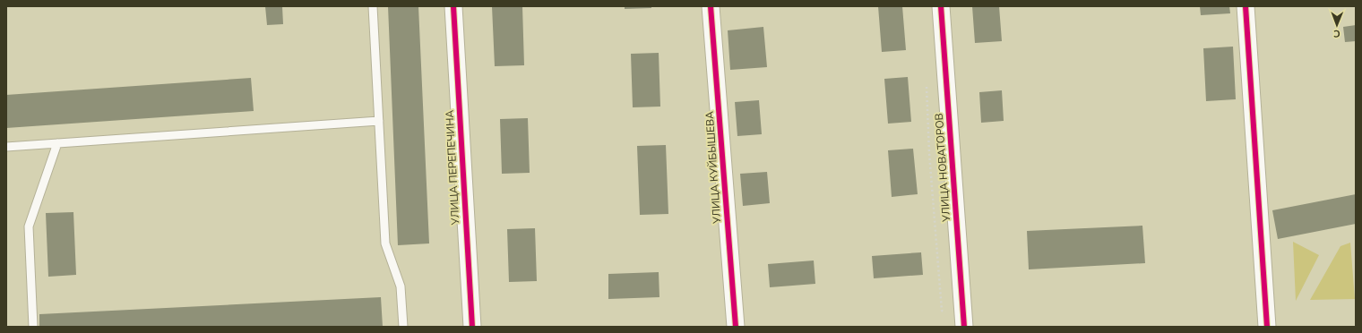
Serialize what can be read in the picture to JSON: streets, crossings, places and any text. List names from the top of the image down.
{
  "streets": {
    "street": ["УЛИЦА ПЕРЕПЕЧИНА", "УЛИЦА КУЙБЫШЕВА", "УЛИЦА НОВАТОРОВ"]
  },
  "north": "bottom"
}
